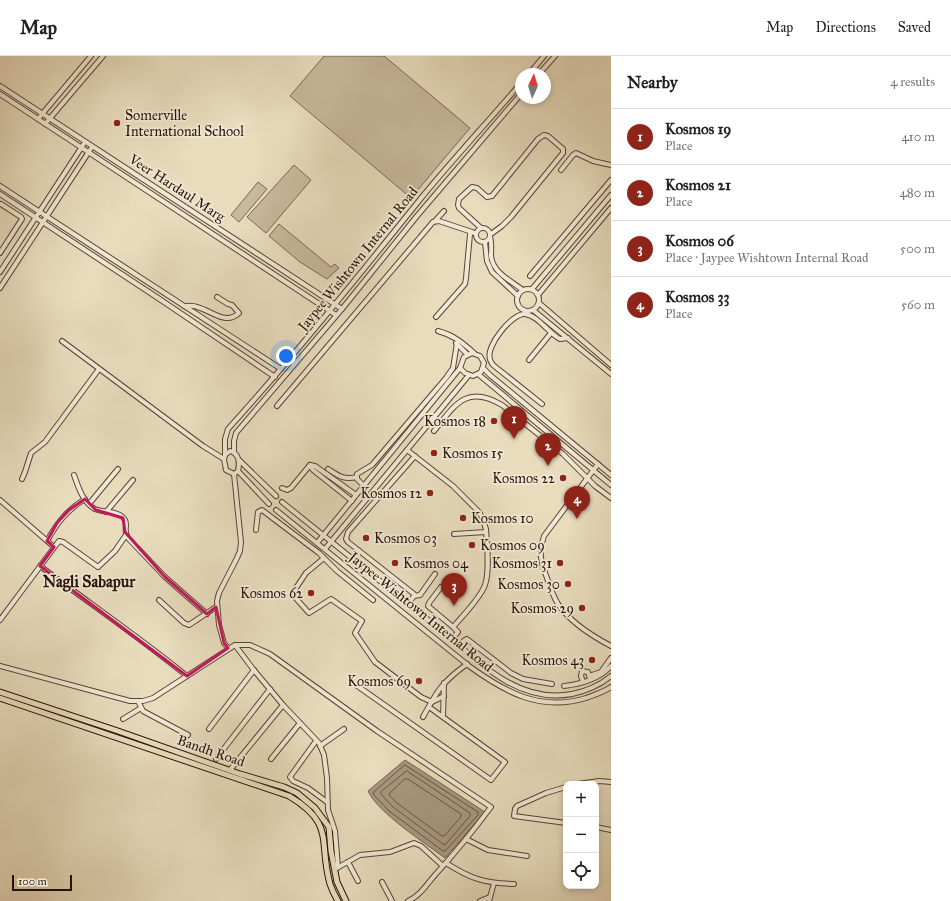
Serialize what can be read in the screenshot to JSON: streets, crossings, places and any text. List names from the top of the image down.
{
  "streets": {
    "main road": ["Bandh Road"],
    "street": ["Veer Hardaul Marg", "Jaypee Wishtown Internal Road"]
  },
  "crossings": [
    ["Veer Hardaul Marg", "Jaypee Wishtown Internal Road"]
  ],
  "districts": ["Nagli Sabapur"],
  "places": [
    "Somerville International School",
    "Kosmos 18",
    "Kosmos 15",
    "Kosmos 22",
    "Kosmos 12",
    "Kosmos 10",
    "Kosmos 03",
    "Kosmos 09",
    "Kosmos 04",
    "Kosmos 31",
    "Kosmos 30",
    "Kosmos 62",
    "Kosmos 29",
    "Kosmos 43",
    "Kosmos 69"
  ],
  "scale_bar": "100 m",
  "north": "top",
  "page": {
    "header": "Map",
    "nav": ["Map", "Directions", "Saved"],
    "heading": ["Nearby", "4 results"],
    "list": [
      {
        "mark": "1",
        "name": "Kosmos 19",
        "note": "Place",
        "value": "410 m"
      },
      {
        "mark": "2",
        "name": "Kosmos 21",
        "note": "Place",
        "value": "480 m"
      },
      {
        "mark": "3",
        "name": "Kosmos 06",
        "note": "Place · Jaypee Wishtown Internal Road",
        "value": "500 m"
      },
      {
        "mark": "4",
        "name": "Kosmos 33",
        "note": "Place",
        "value": "560 m"
      }
    ],
    "pins": [
      "1",
      "2",
      "4",
      "3"
    ],
    "map_buttons": ["+", "−"],
    "scale": "100 m"
  }
}
